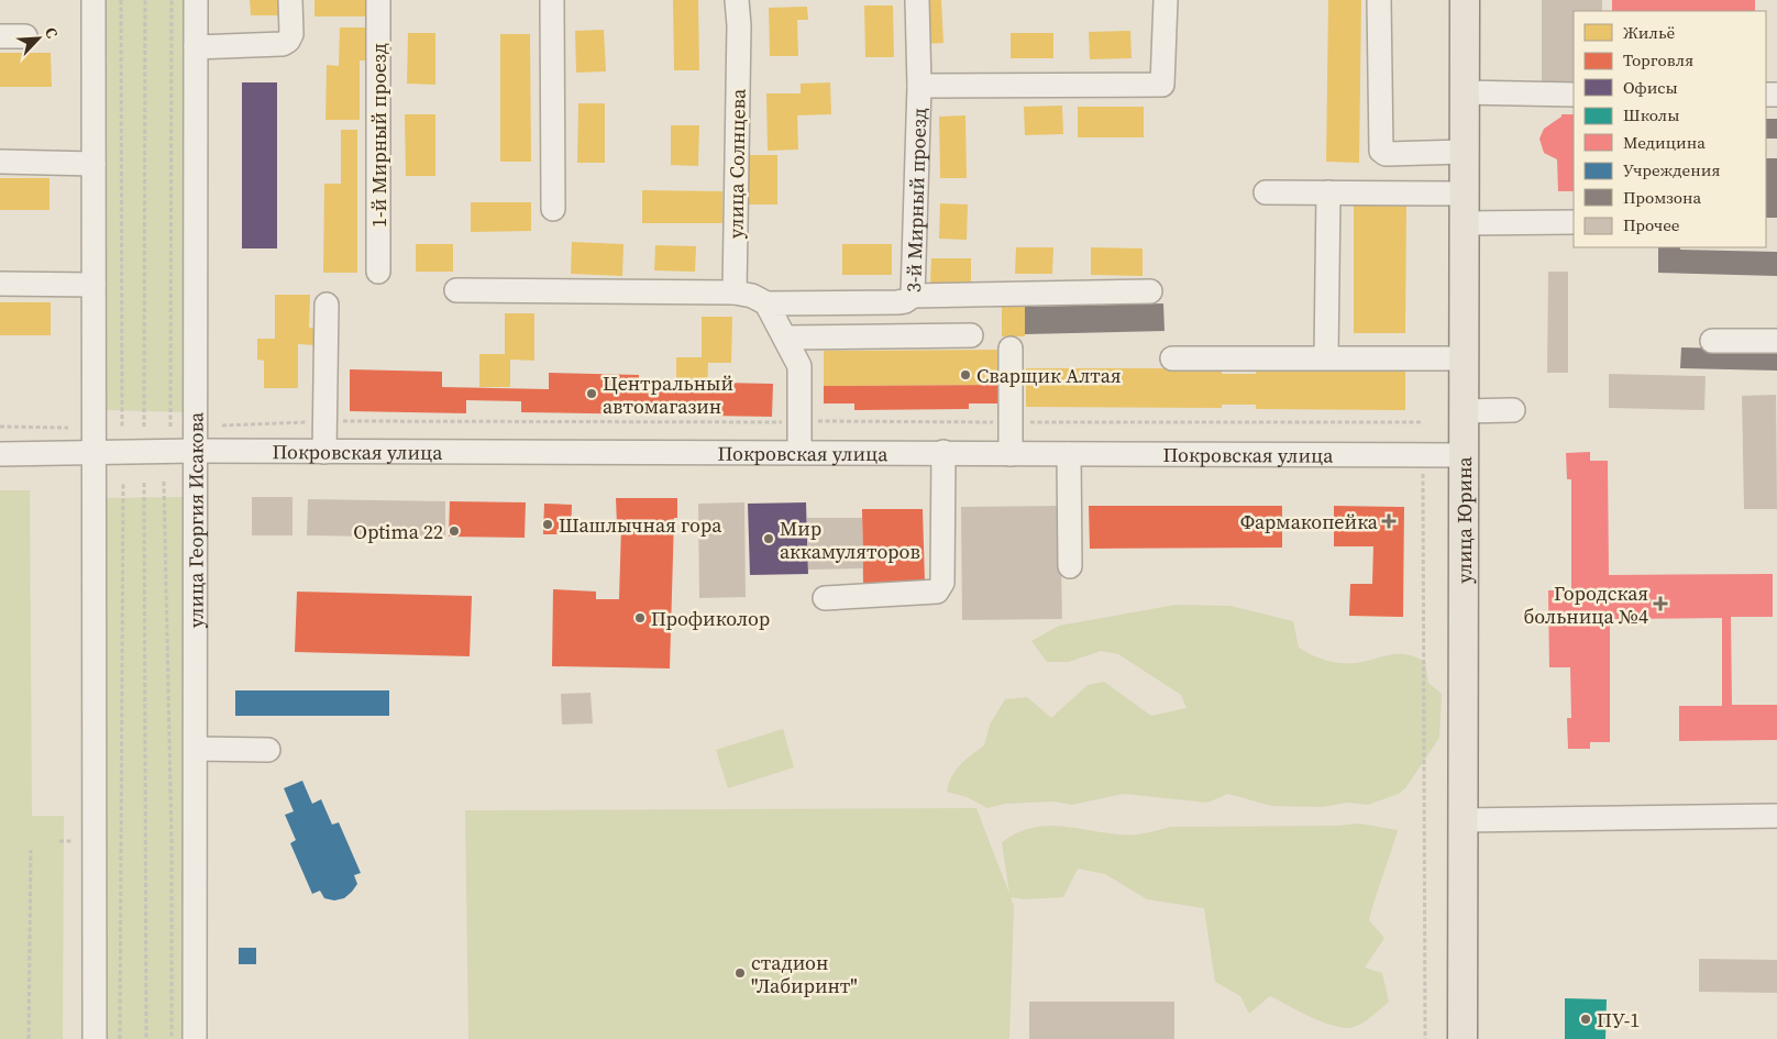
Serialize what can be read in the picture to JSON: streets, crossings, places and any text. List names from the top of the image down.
{
  "streets": {
    "main road": ["улица Юрина"],
    "street": [
      "1-й Мирный проезд",
      "улица Солнцева",
      "3-й Мирный проезд",
      "Покровская улица",
      "улица Георгия Исакова"
    ]
  },
  "crossings": [
    ["Покровская улица", "улица Юрина"],
    ["Покровская улица", "улица Георгия Исакова"]
  ],
  "places": {
    "other": [
      "Сварщик Алтая",
      "Центральный автомагазин",
      "Шашлычная гора",
      "Optima 22",
      "Мир аккамуляторов",
      "Профиколор",
      "стадион \"Лабиринт\"",
      "ПУ-1"
    ],
    "health": ["Фармакопейка", "Городская больница №4"]
  },
  "legend": [
    "Жильё",
    "Торговля",
    "Офисы",
    "Школы",
    "Медицина",
    "Учреждения",
    "Промзона",
    "Прочее"
  ],
  "north": "top right"
}
